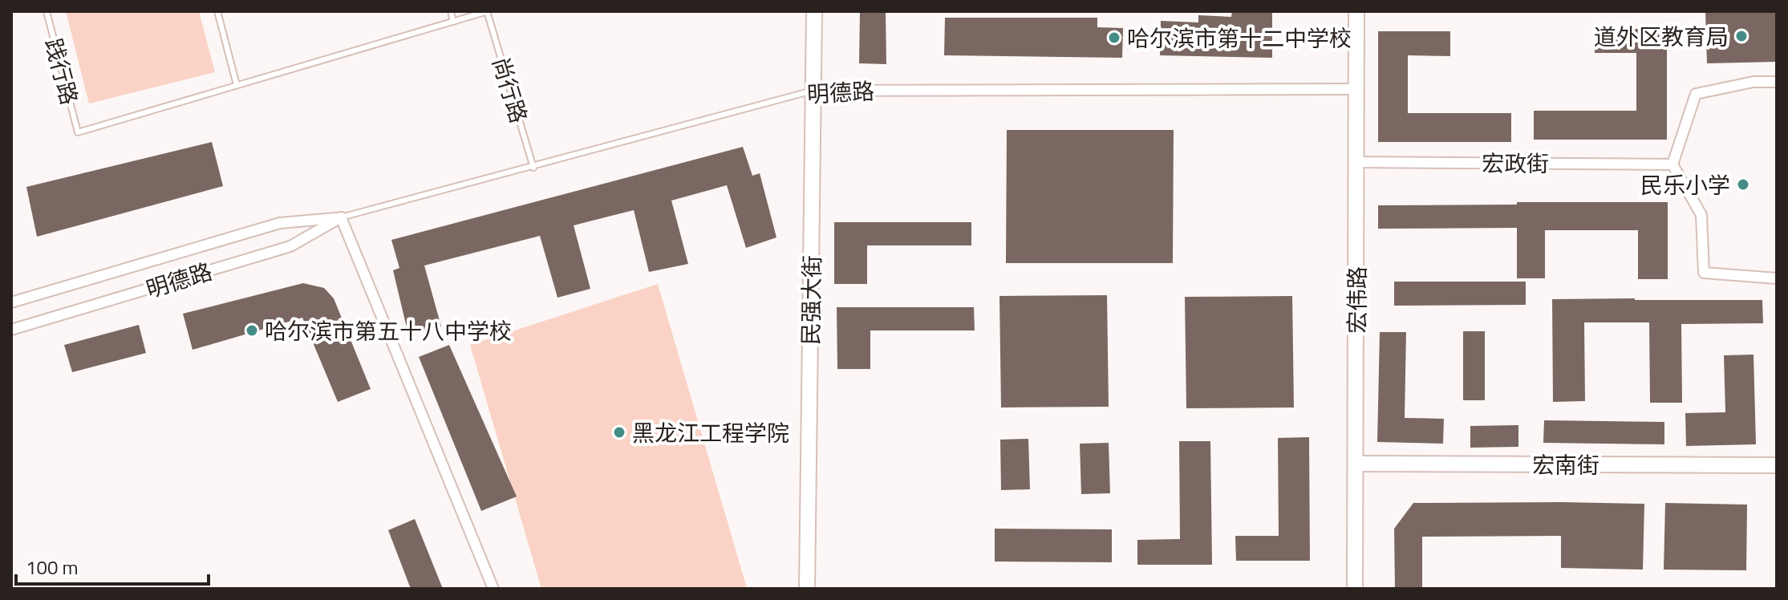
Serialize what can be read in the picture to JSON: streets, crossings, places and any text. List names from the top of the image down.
{
  "streets": {
    "street": [
      "明德路",
      "宏政街",
      "民强大街",
      "宏伟路",
      "宏南街"
    ],
    "lane": ["践行路", "尚行路"]
  },
  "crossings": [
    ["尚行路", "明德路"],
    ["明德路", "民强大街"],
    ["明德路", "宏伟路"],
    ["宏政街", "宏伟路"],
    ["宏伟路", "宏南街"]
  ],
  "places": [
    "道外区教育局",
    "哈尔滨市第十二中学校",
    "民乐小学",
    "哈尔滨市第五十八中学校",
    "黑龙江工程学院"
  ],
  "scale_bar": "100 m"
}
